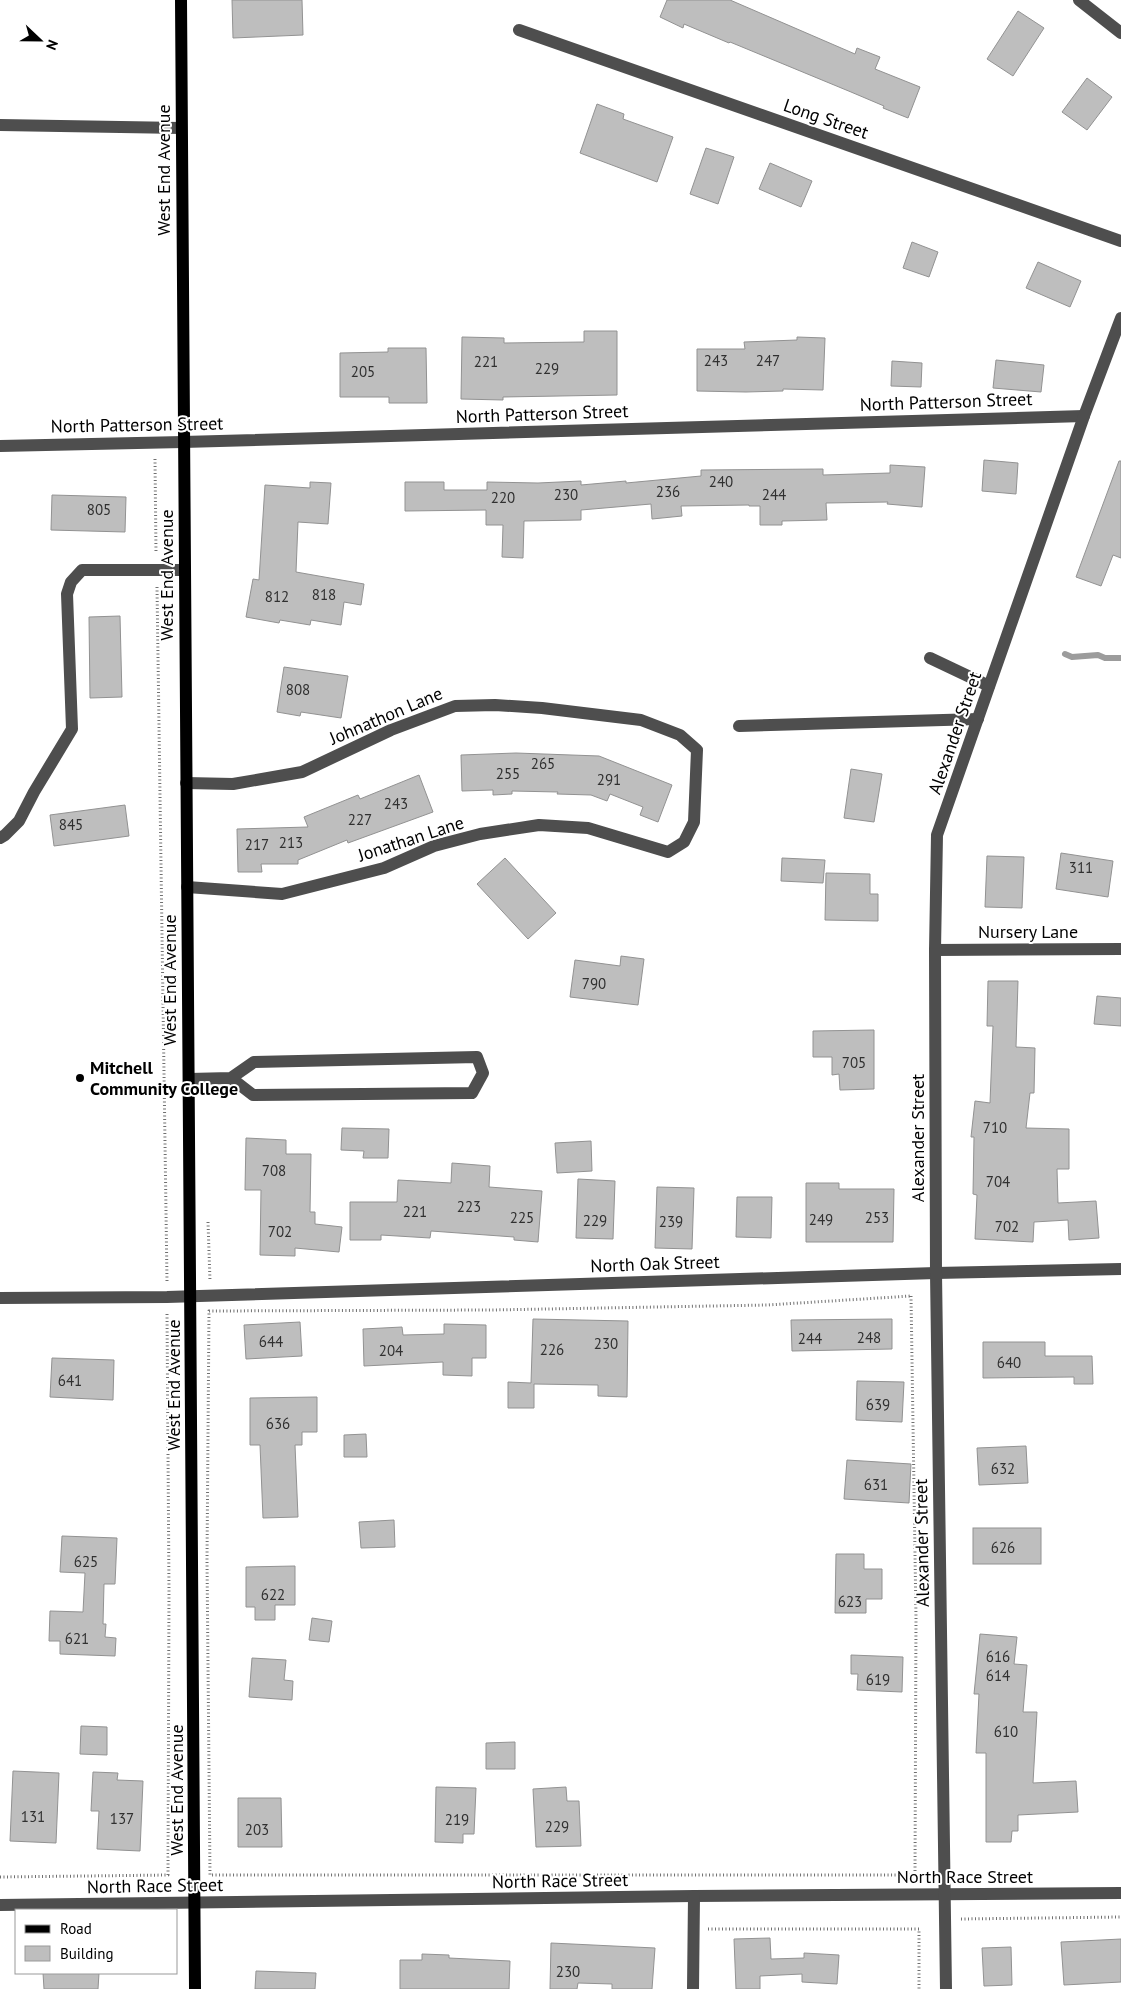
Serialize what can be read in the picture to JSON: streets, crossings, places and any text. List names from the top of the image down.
{
  "streets": {
    "main road": ["West End Avenue"],
    "street": [
      "Long Street",
      "North Patterson Street",
      "Johnathon Lane",
      "Alexander Street",
      "Jonathan Lane",
      "Nursery Lane",
      "North Oak Street",
      "North Race Street"
    ]
  },
  "crossings": [
    ["West End Avenue", "North Patterson Street"],
    ["West End Avenue", "Johnathon Lane"],
    ["West End Avenue", "Jonathan Lane"],
    ["West End Avenue", "North Oak Street"],
    ["West End Avenue", "North Race Street"],
    ["North Patterson Street", "Alexander Street"],
    ["Johnathon Lane", "Jonathan Lane"],
    ["Alexander Street", "Nursery Lane"],
    ["Alexander Street", "North Oak Street"],
    ["Alexander Street", "North Race Street"]
  ],
  "places": ["Mitchell Community College"],
  "house_numbers": [
    "243",
    "247",
    "221",
    "229",
    "205",
    "240",
    "236",
    "230",
    "244",
    "220",
    "805",
    "818",
    "812",
    "808",
    "265",
    "255",
    "291",
    "243",
    "227",
    "845",
    "213",
    "217",
    "311",
    "790",
    "705",
    "710",
    "708",
    "704",
    "223",
    "221",
    "225",
    "253",
    "249",
    "229",
    "239",
    "702",
    "702",
    "248",
    "244",
    "644",
    "230",
    "226",
    "204",
    "640",
    "641",
    "639",
    "636",
    "632",
    "631",
    "626",
    "625",
    "622",
    "623",
    "621",
    "616",
    "614",
    "619",
    "610",
    "131",
    "137",
    "219",
    "229",
    "203",
    "230"
  ],
  "legend": ["Road", "Building"],
  "north": "right"
}
